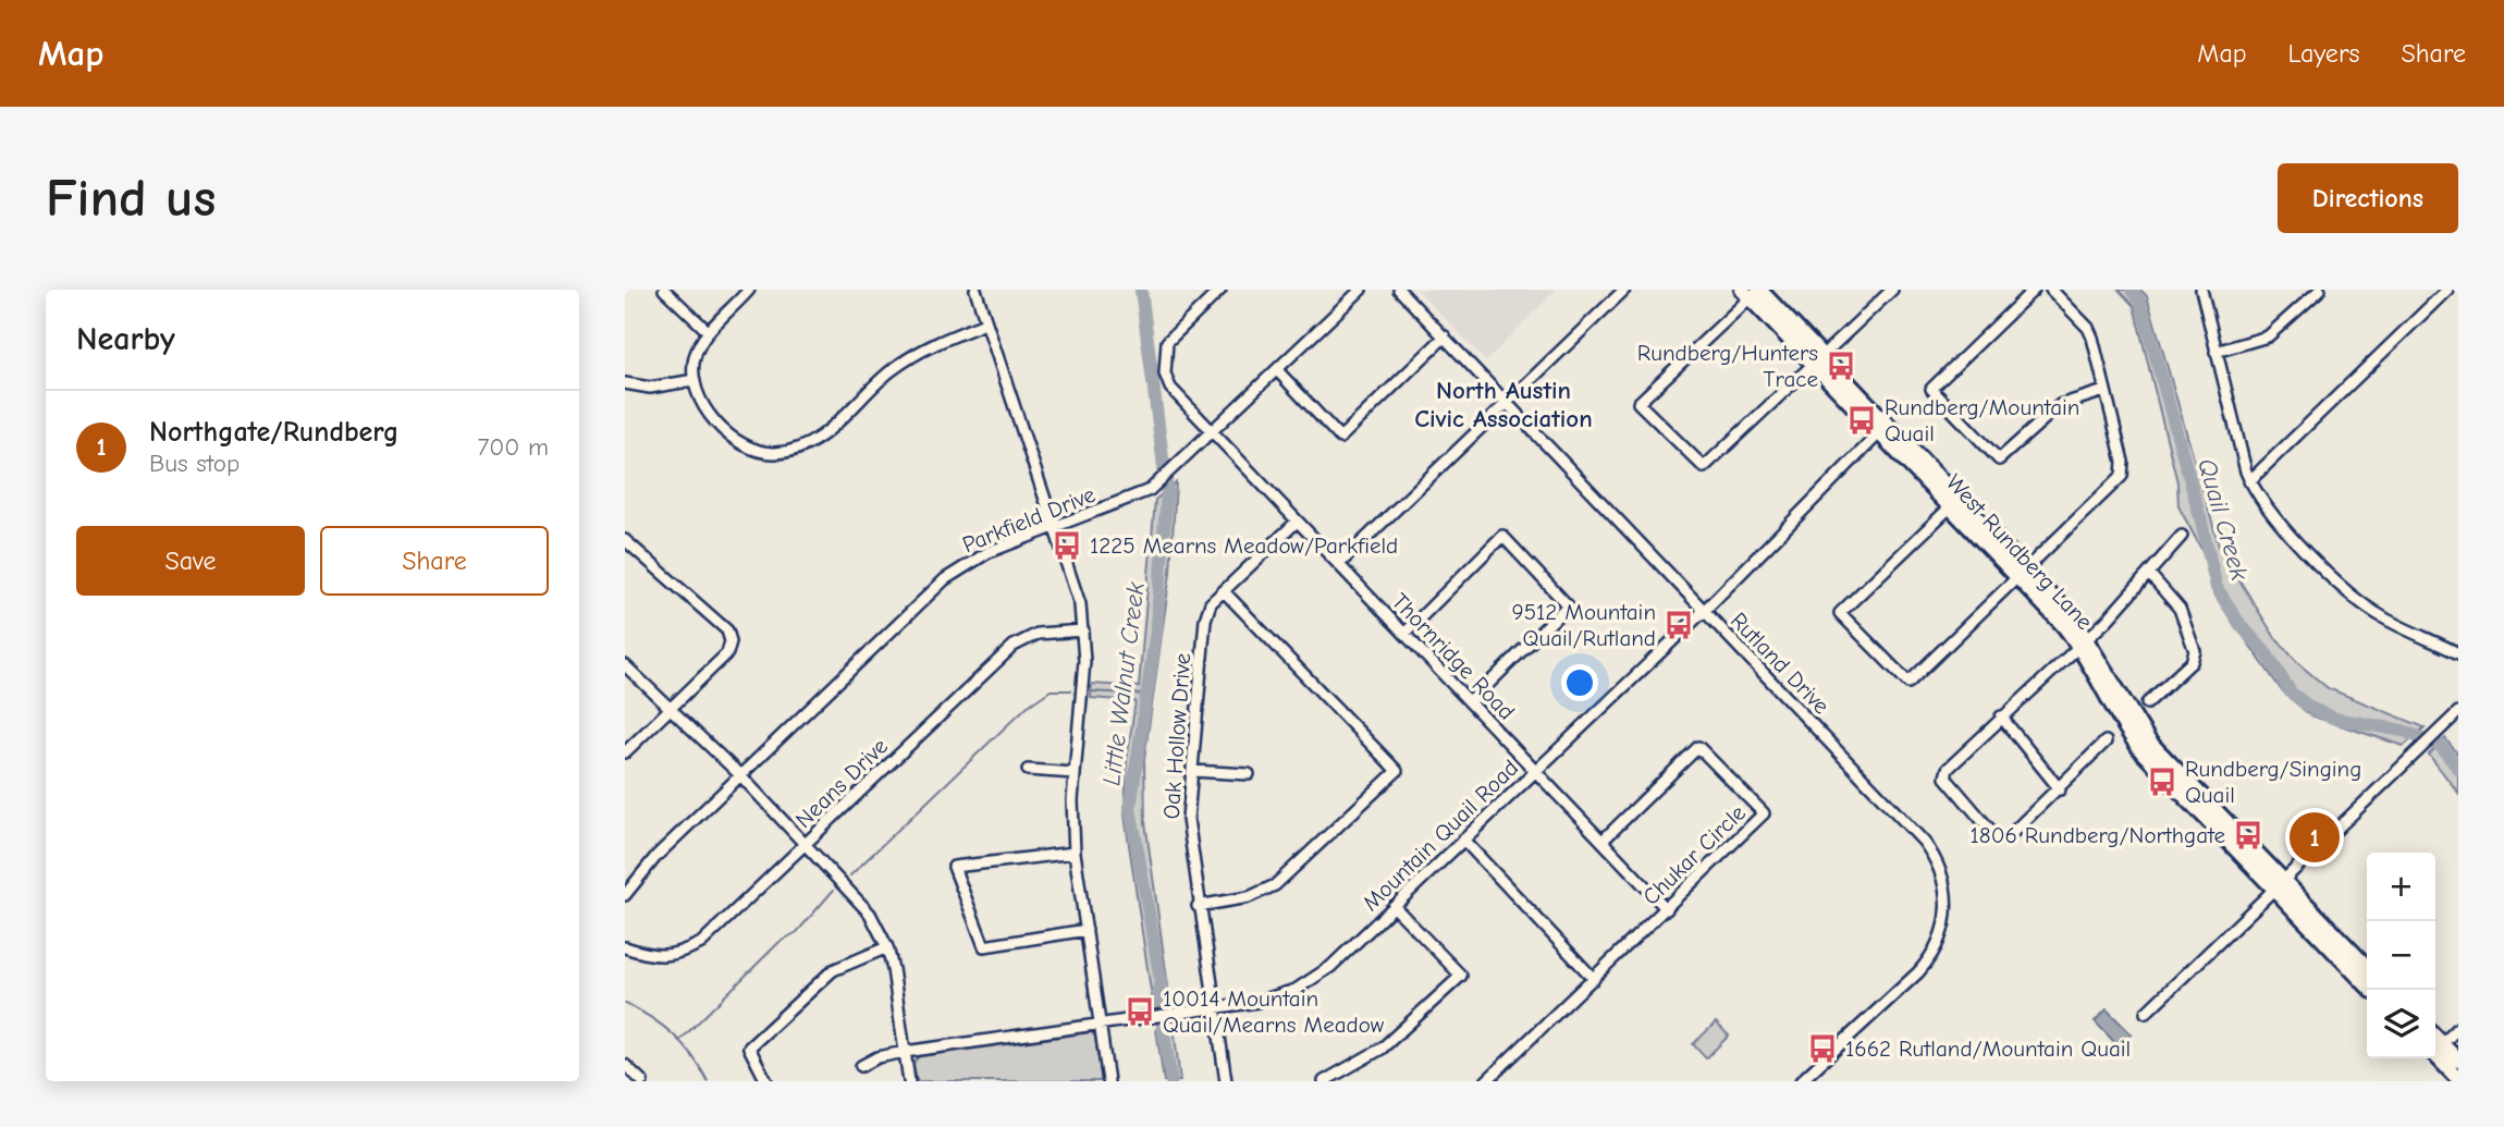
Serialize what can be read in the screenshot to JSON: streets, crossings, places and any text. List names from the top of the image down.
{
  "streets": {
    "main road": ["West Rundberg Lane"],
    "street": [
      "Parkfield Drive",
      "Thornridge Road",
      "Rutland Drive",
      "Oak Hollow Drive",
      "Neans Drive",
      "Mountain Quail Road",
      "Chukar Circle"
    ]
  },
  "crossings": [
    ["Parkfield Drive", "Thornridge Road"],
    ["West Rundberg Lane", "Mountain Quail Road"],
    ["Thornridge Road", "Oak Hollow Drive"],
    ["Thornridge Road", "Mountain Quail Road"],
    ["Thornridge Road", "Chukar Circle"],
    ["Rutland Drive", "Mountain Quail Road"],
    ["Oak Hollow Drive", "Mountain Quail Road"]
  ],
  "districts": ["North Austin Civic Association"],
  "water": ["Quail Creek", "Little Walnut Creek"],
  "places": {
    "bus stop": [
      "Rundberg/Hunters Trace",
      "Rundberg/Mountain Quail",
      "1225 Mearns Meadow/Parkfield",
      "9512 Mountain Quail/Rutland",
      "Rundberg/Singing Quail",
      "1806 Rundberg/Northgate",
      "10014 Mountain Quail/Mearns Meadow",
      "1662 Rutland/Mountain Quail"
    ]
  },
  "page": {
    "header": "Map",
    "nav": ["Map", "Layers", "Share"],
    "buttons": [
      "Directions",
      ["Save", "Share"]
    ],
    "title": "Find us",
    "heading": "Nearby",
    "list": [
      {
        "mark": "1",
        "name": "Northgate/Rundberg",
        "note": "Bus stop",
        "value": "700 m"
      }
    ],
    "pins": "1",
    "map_buttons": ["+", "−"]
  }
}
